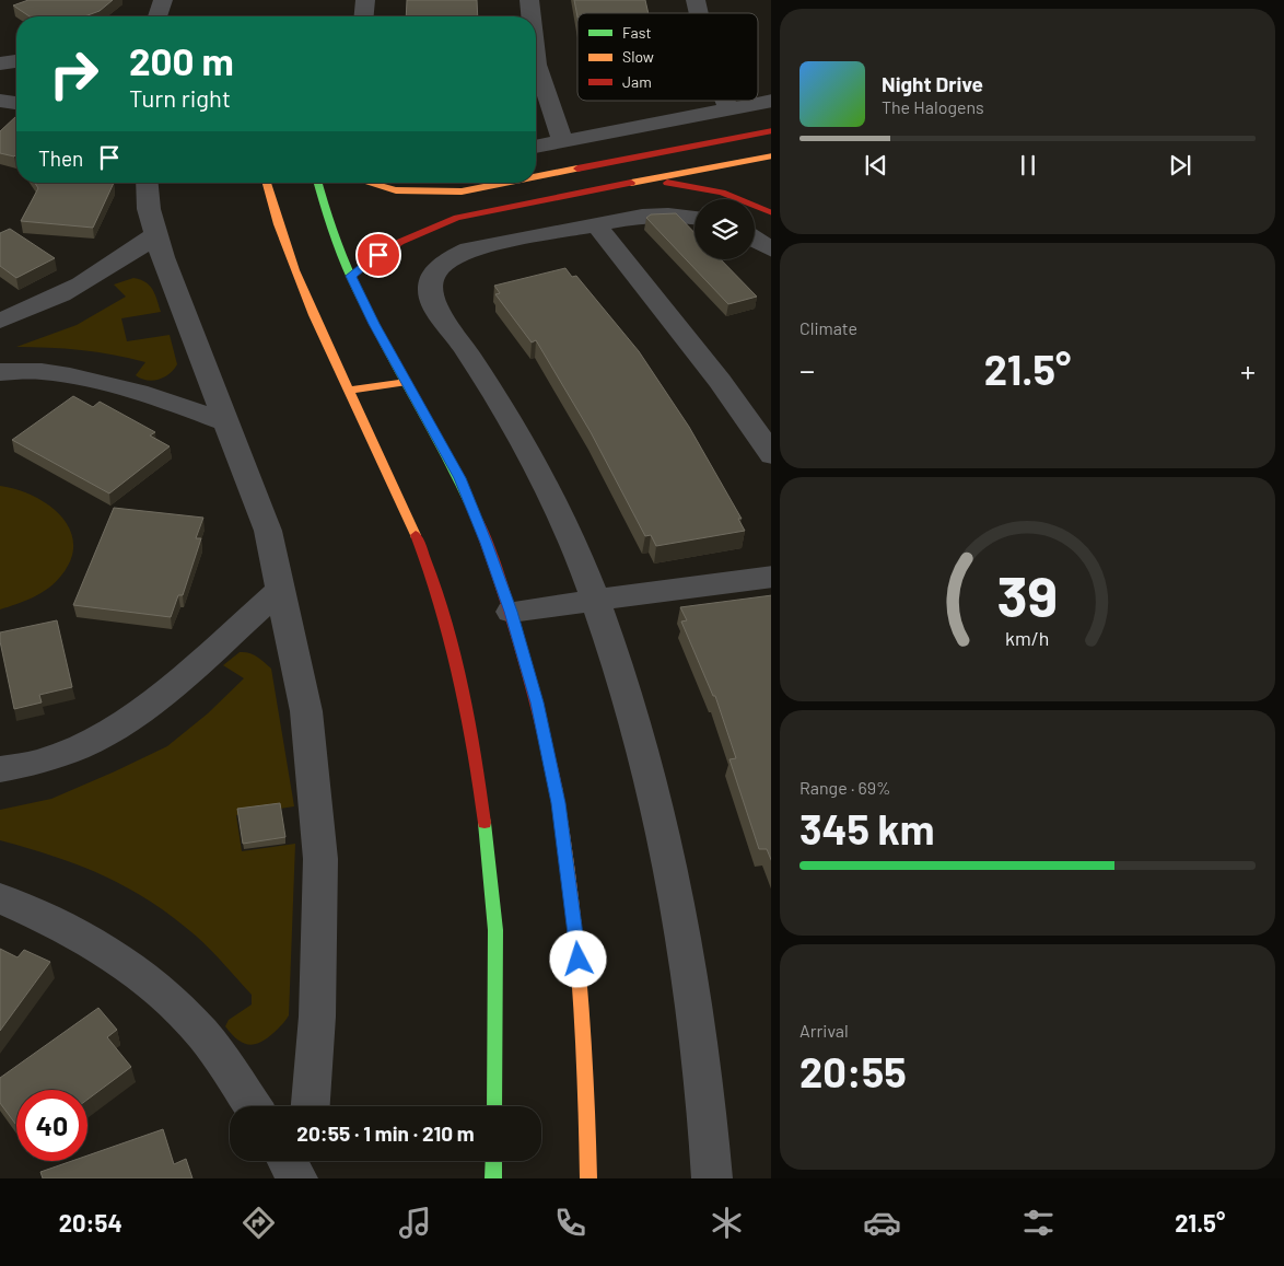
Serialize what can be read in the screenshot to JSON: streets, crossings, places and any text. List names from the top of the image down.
{
  "legend": ["Fast", "Slow", "Jam"],
  "page": {
    "turn": ["200 m", "Turn right"],
    "song": ["Night Drive", "The Halogens"],
    "then": "Then",
    "tile": [
      "Climate",
      ["Range · 69%", "345 km"],
      ["Arrival", "20:55"]
    ],
    "heat": ["−", "21.5°", "+"],
    "limit": "40",
    "trip": "20:55 · 1 min · 210 m",
    "tabs": ["20:54", "21.5°"],
    "gauge": ["39", "km/h"]
  }
}
